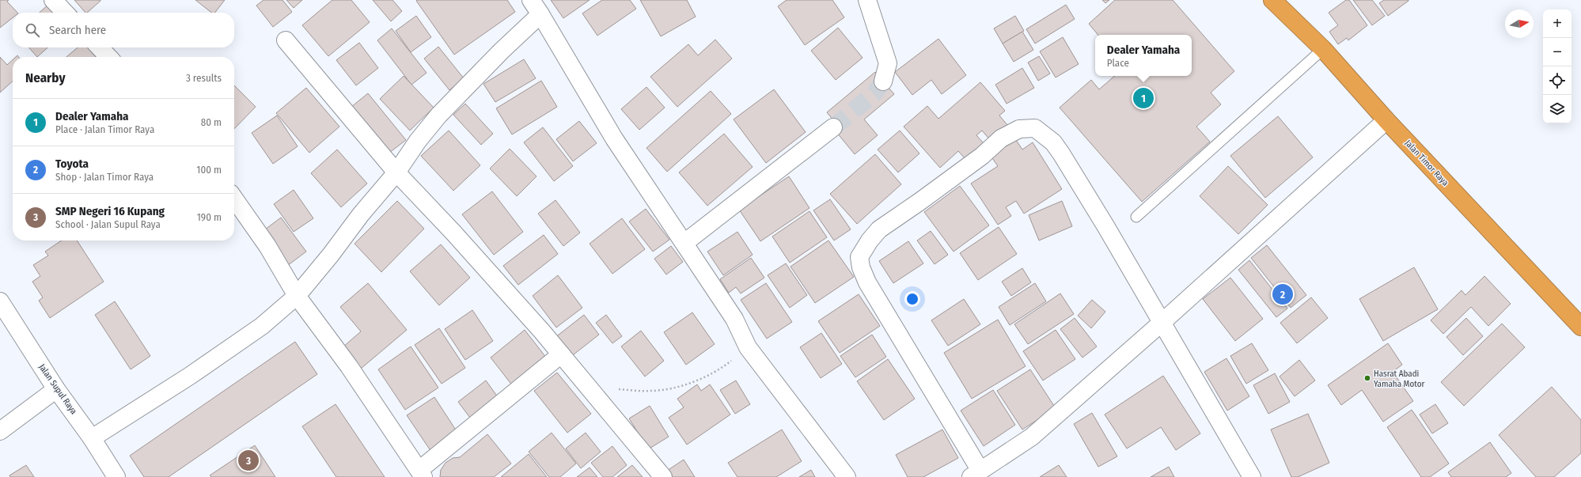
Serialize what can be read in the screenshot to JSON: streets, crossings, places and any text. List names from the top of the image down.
{
  "streets": {
    "highway": ["Jalan Timor Raya"],
    "street": ["Jalan Supul Raya"]
  },
  "places": ["Hasrat Abadi Yamaha Motor"],
  "north": "right",
  "page": {
    "map_buttons": ["+", "−"],
    "search": "Search here",
    "popup": ["Dealer Yamaha", "Place"],
    "heading": ["Nearby", "3 results"],
    "pins": ["1", "2", "3"],
    "list": [
      {
        "mark": "1",
        "name": "Dealer Yamaha",
        "note": "Place · Jalan Timor Raya",
        "value": "80 m"
      },
      {
        "mark": "2",
        "name": "Toyota",
        "note": "Shop · Jalan Timor Raya",
        "value": "100 m"
      },
      {
        "mark": "3",
        "name": "SMP Negeri 16 Kupang",
        "note": "School · Jalan Supul Raya",
        "value": "190 m"
      }
    ]
  }
}
